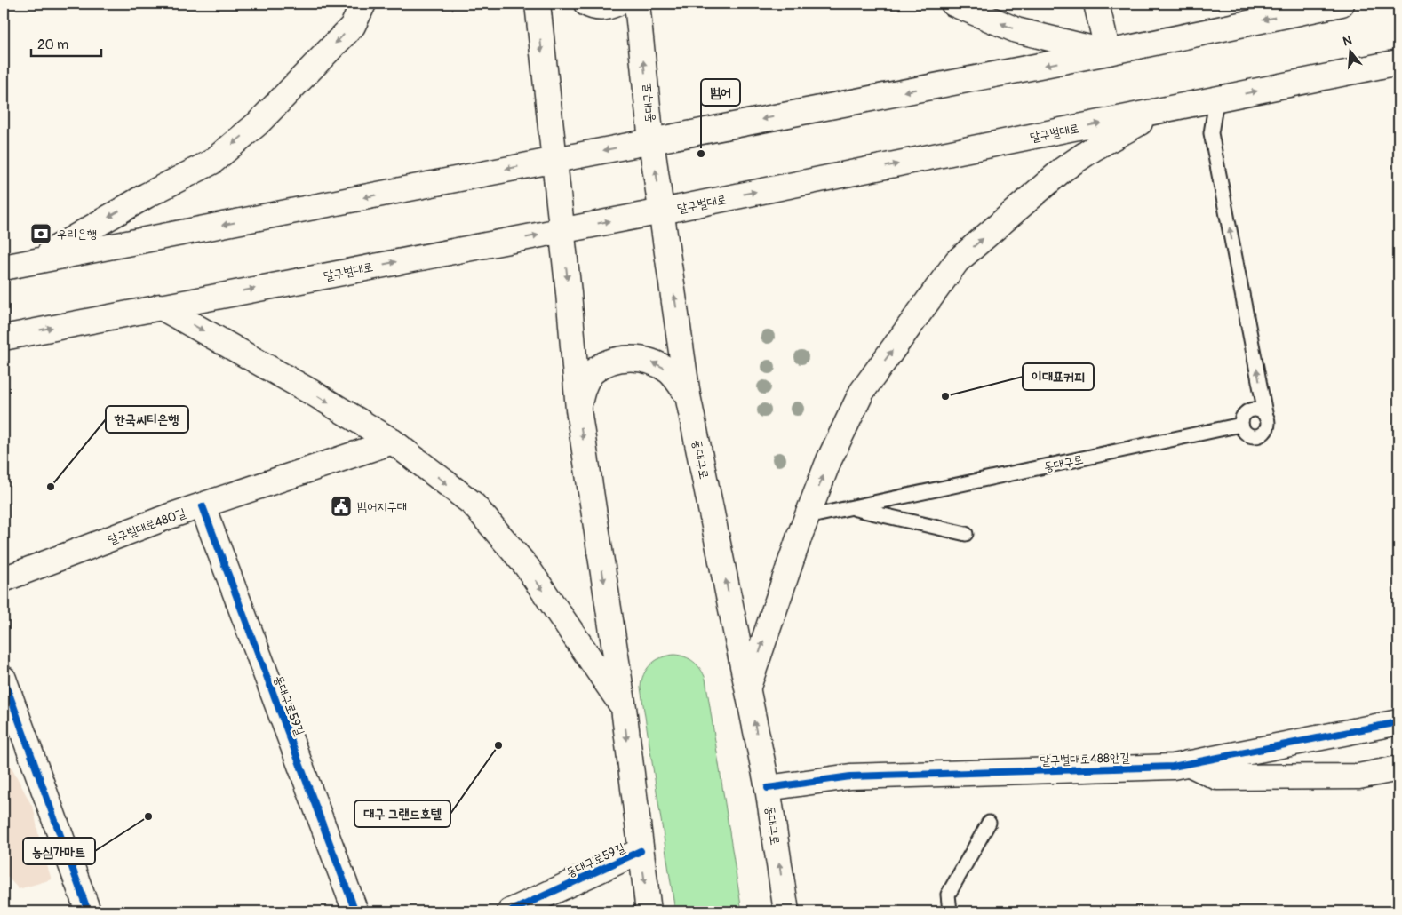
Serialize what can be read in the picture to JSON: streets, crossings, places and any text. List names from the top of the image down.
{
  "streets": {
    "main road": [
      "동대구로",
      "달구벌대로",
      "달구벌대로480길",
      "동대구로59길",
      "달구벌대로488안길"
    ]
  },
  "crossings": [
    ["동대구로", "달구벌대로"],
    ["동대구로", "달구벌대로488안길"],
    ["달구벌대로480길", "동대구로59길"]
  ],
  "places": {
    "other": [
      "범어",
      "이대표커피",
      "한국씨티은행",
      "대구 그랜드호텔",
      "농심가마트"
    ],
    "bank": ["우리은행"],
    "public building": ["범어지구대"]
  },
  "scale_bar": "20 m",
  "north": "top"
}
